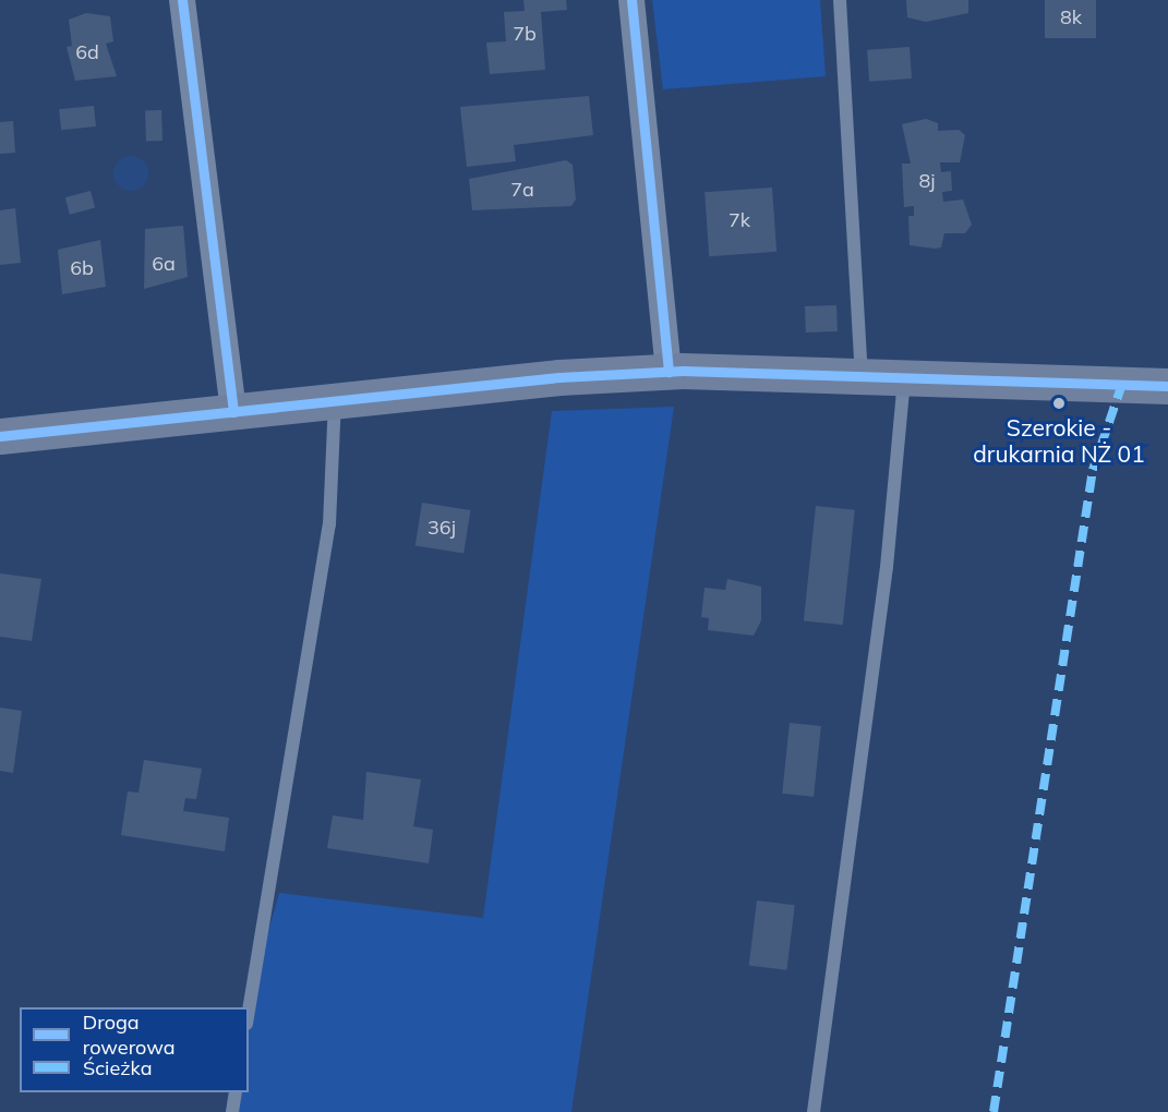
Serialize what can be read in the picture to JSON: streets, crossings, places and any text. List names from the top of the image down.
{
  "places": ["Szerokie - drukarnia NŻ 01"],
  "house_numbers": [
    "8k",
    "7b",
    "6d",
    "8j",
    "7a",
    "7k",
    "6a",
    "6b",
    "36j"
  ],
  "legend": ["Droga rowerowa", "Ścieżka"]
}
